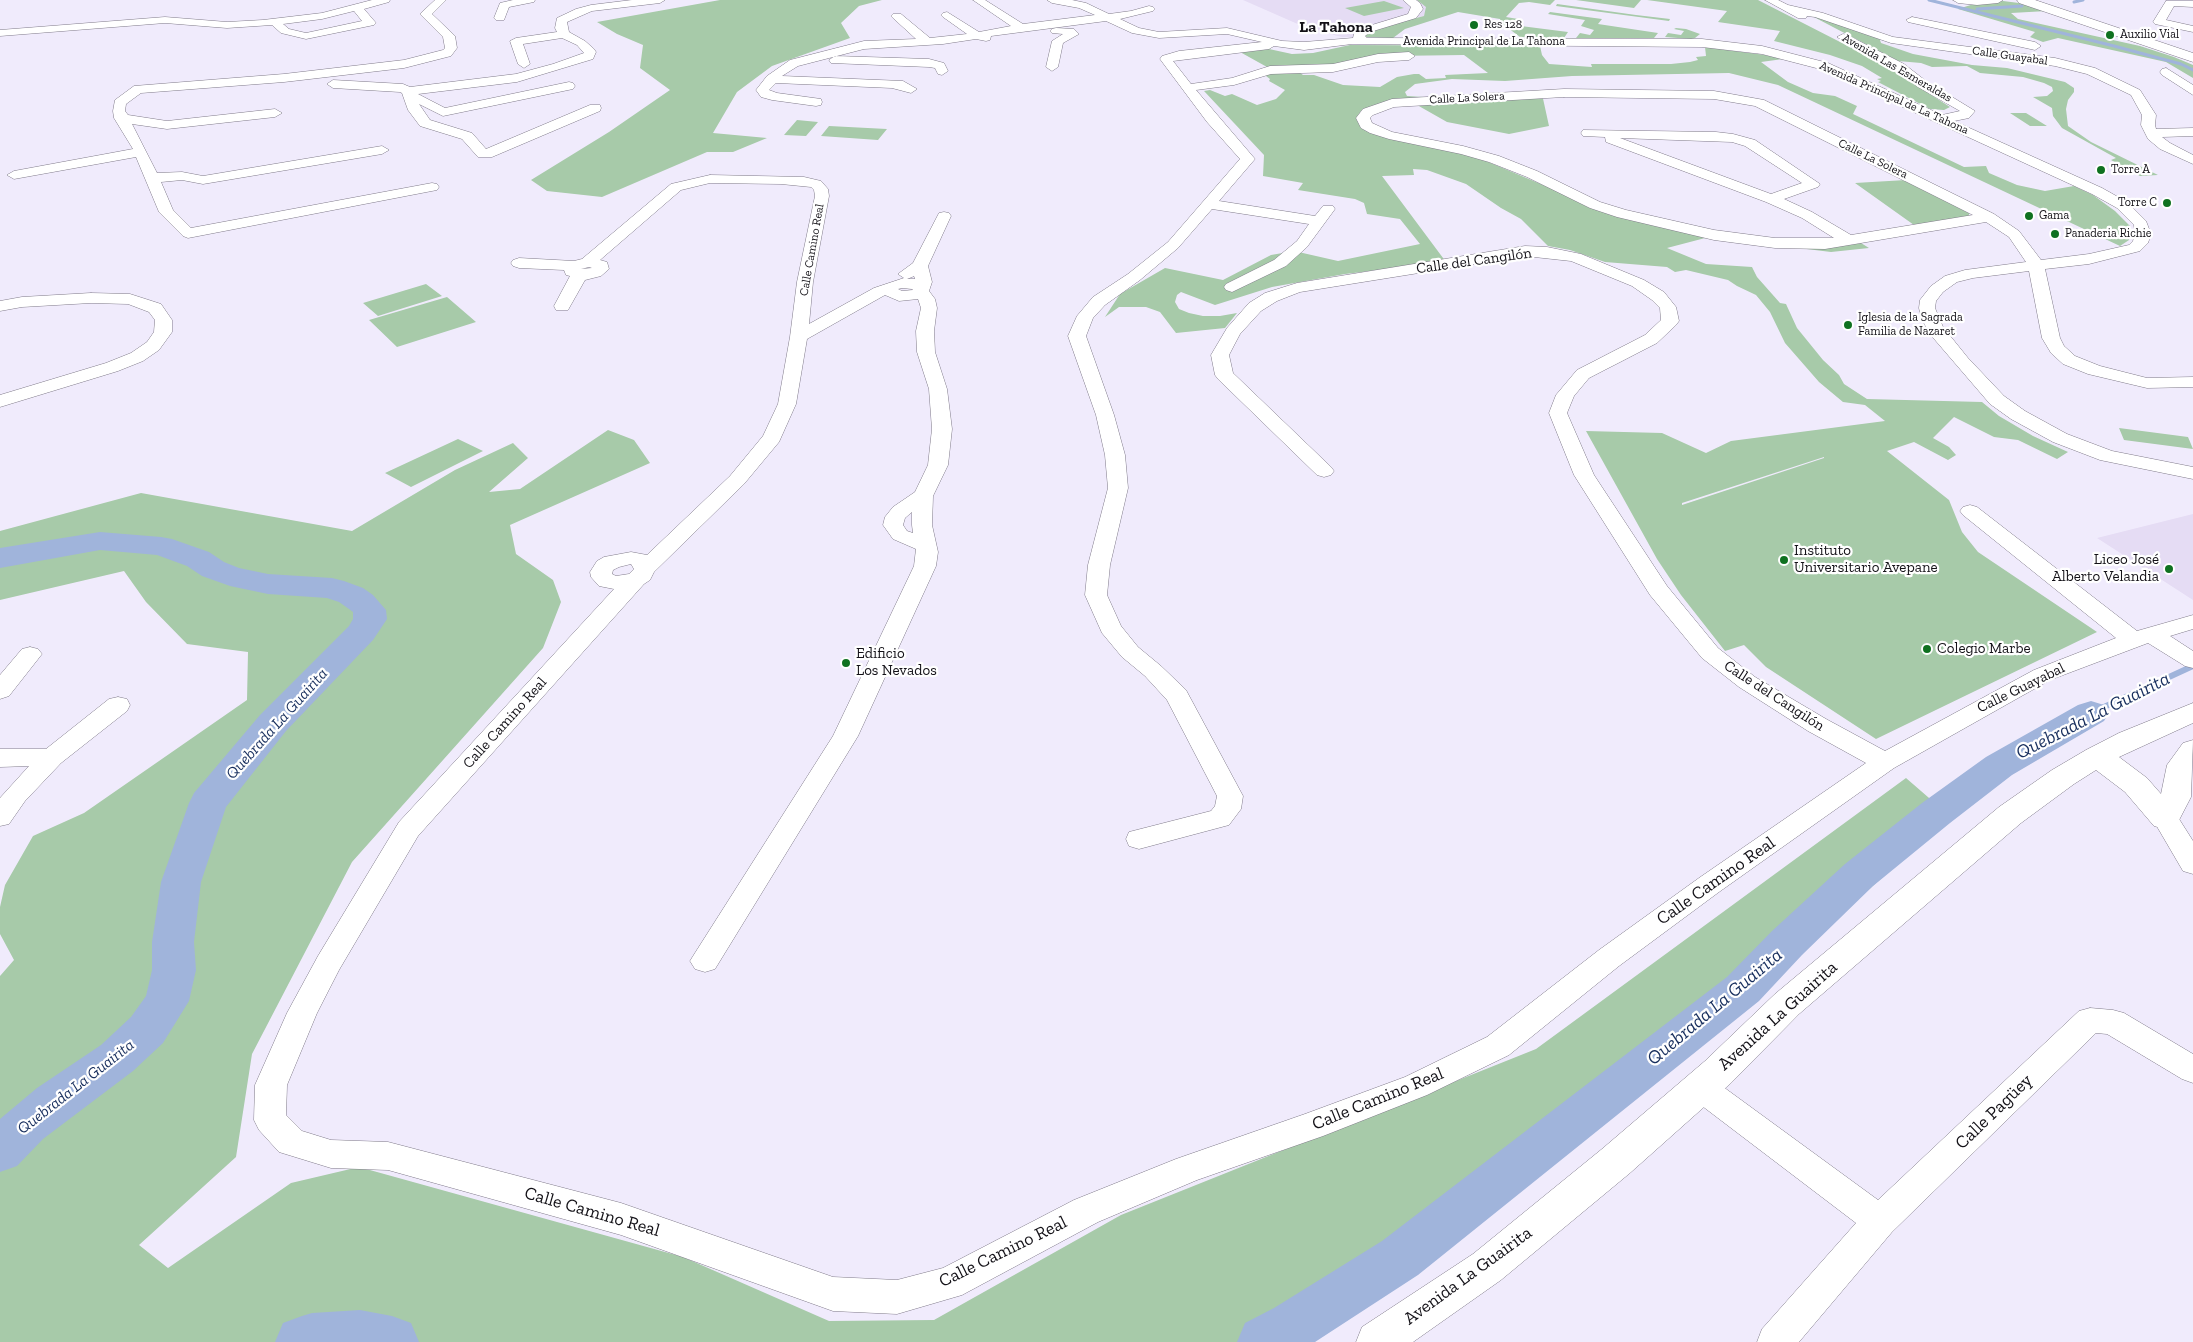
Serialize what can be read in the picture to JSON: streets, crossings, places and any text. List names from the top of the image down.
{
  "streets": {
    "street": [
      "Avenida Principal de La Tahona",
      "Calle Guayabal",
      "Avenida Las Esmeraldas",
      "Calle La Solera",
      "Calle Camino Real",
      "Calle del Cangilón",
      "Avenida La Guairita",
      "Calle Pagüey"
    ]
  },
  "crossings": [
    ["Avenida Principal de La Tahona", "Avenida Las Esmeraldas"],
    ["Avenida Principal de La Tahona", "Calle La Solera"],
    ["Calle Guayabal", "Avenida Las Esmeraldas"],
    ["Calle Guayabal", "Calle Camino Real"],
    ["Calle Guayabal", "Calle del Cangilón"],
    ["Calle Camino Real", "Calle del Cangilón"]
  ],
  "districts": ["La Tahona"],
  "water": ["Quebrada La Guairita"],
  "places": [
    "Res 128",
    "Auxilio Vial",
    "Torre A",
    "Torre C",
    "Gama",
    "Panaderia Richie",
    "Iglesia de la Sagrada Familia de Nazaret",
    "Instituto Universitario Avepane",
    "Liceo José Alberto Velandia",
    "Colegio Marbe",
    "Edificio Los Nevados"
  ]
}
